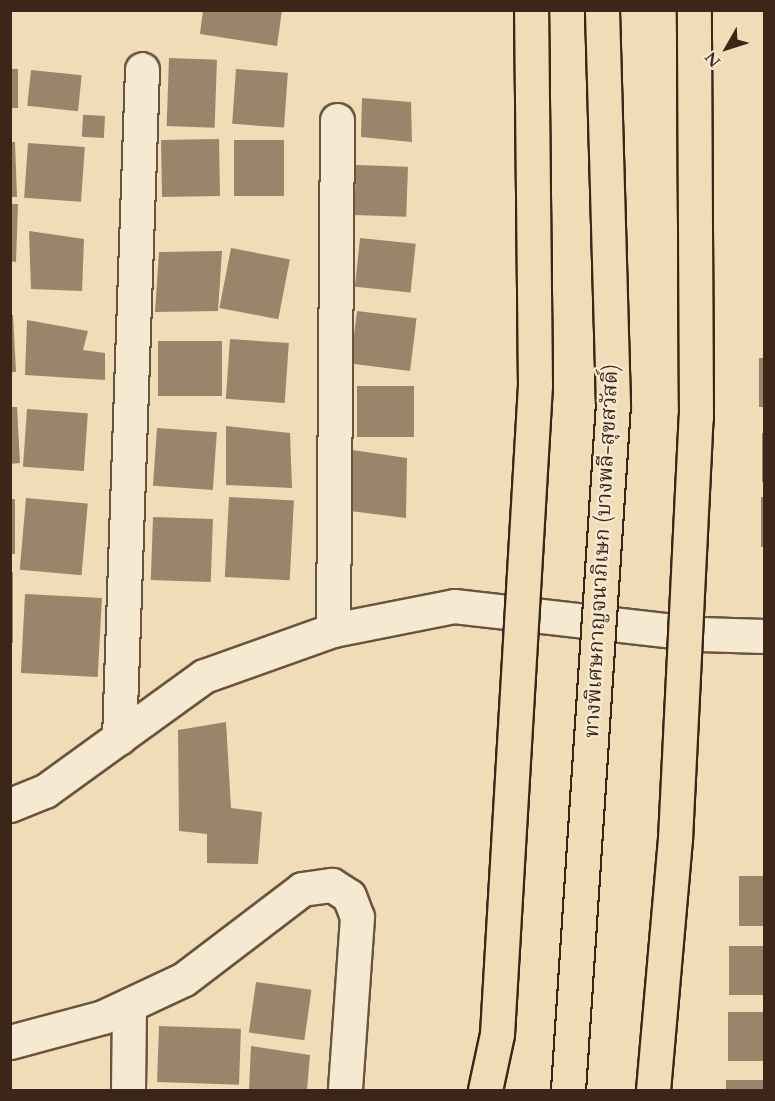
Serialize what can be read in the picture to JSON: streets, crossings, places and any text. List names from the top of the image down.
{
  "streets": {
    "highway": ["ทางพิเศษกาญจนาภิเษก (บางพลี-สุขสวัสดิ์)"]
  },
  "north": "bottom left"
}
